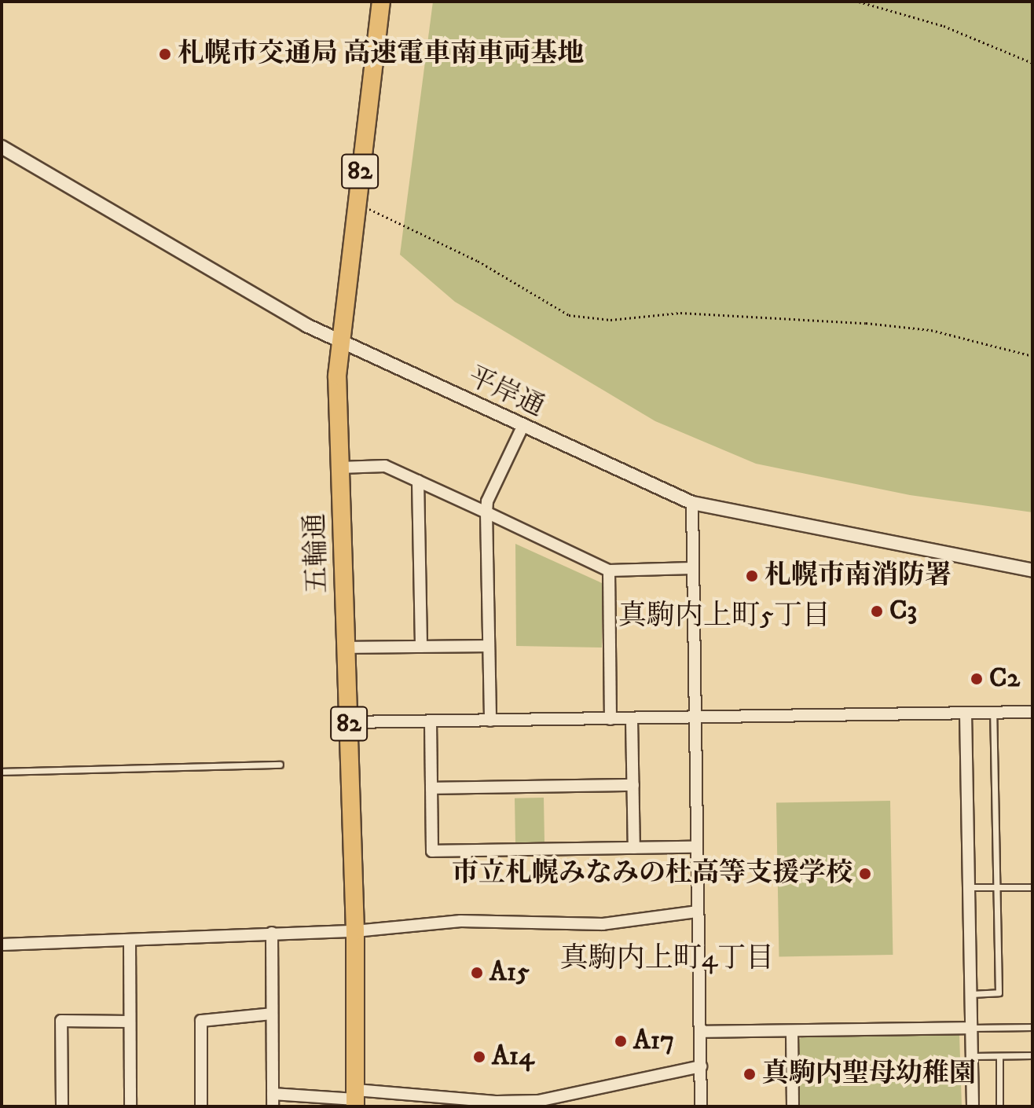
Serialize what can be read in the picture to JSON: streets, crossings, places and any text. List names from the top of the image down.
{
  "streets": {
    "main road": ["82", "五輪通"],
    "street": ["平岸通"]
  },
  "crossings": [
    ["平岸通", "五輪通"]
  ],
  "districts": ["真駒内上町5丁目", "真駒内上町4丁目"],
  "places": [
    "札幌市交通局 高速電車南車両基地",
    "札幌市南消防署",
    "C3",
    "C2",
    "市立札幌みなみの杜高等支援学校",
    "A15",
    "A17",
    "A14",
    "真駒内聖母幼稚園"
  ]
}
